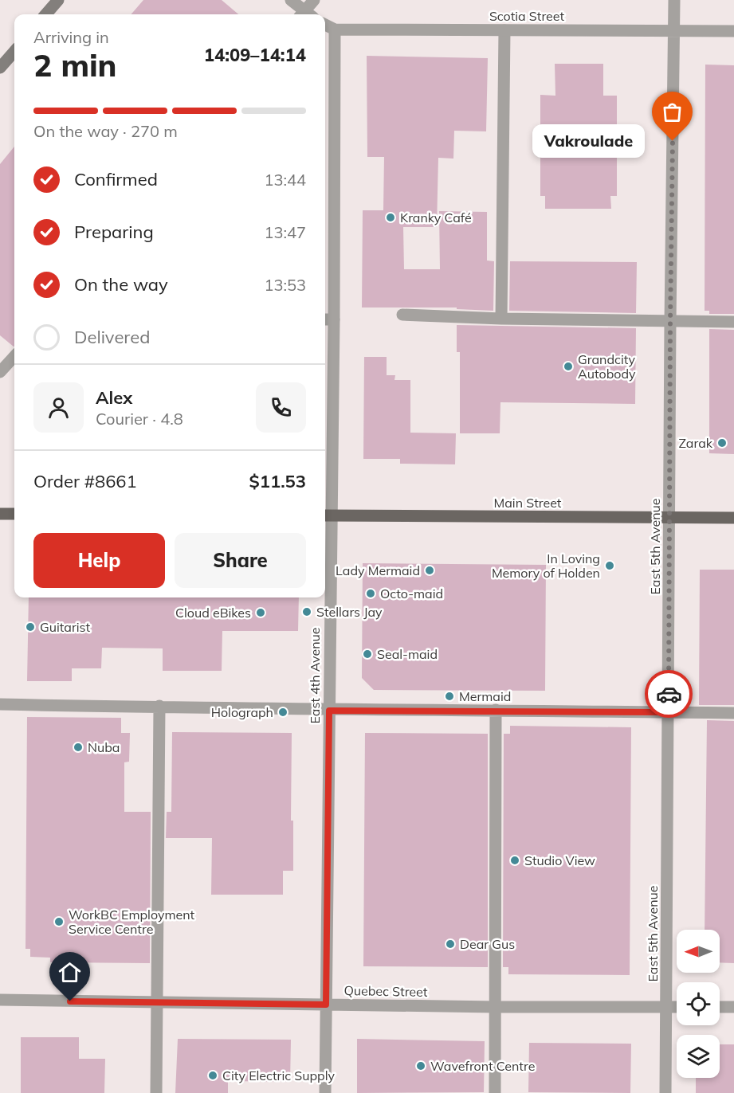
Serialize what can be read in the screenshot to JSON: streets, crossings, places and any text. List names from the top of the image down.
{
  "streets": {
    "main road": ["Main Street"],
    "street": [
      "Scotia Street",
      "East 5th Avenue",
      "East 4th Avenue",
      "Quebec Street"
    ]
  },
  "crossings": [
    ["Scotia Street", "East 5th Avenue"],
    ["Scotia Street", "East 4th Avenue"],
    ["Main Street", "East 5th Avenue"],
    ["Main Street", "East 4th Avenue"],
    ["East 5th Avenue", "Quebec Street"],
    ["East 4th Avenue", "Quebec Street"]
  ],
  "places": [
    "Vakroulade",
    "Kranky Café",
    "Grandcity Autobody",
    "Zarak",
    "In Loving Memory of Holden",
    "Lady Mermaid",
    "Octo-maid",
    "Stellars Jay",
    "Cloud eBikes",
    "Guitarist",
    "Seal-maid",
    "Mermaid",
    "Holograph",
    "Nuba",
    "Studio View",
    "WorkBC Employment Service Centre",
    "Dear Gus",
    "Wavefront Centre",
    "City Electric Supply"
  ],
  "north": "left",
  "page": {
    "heading": ["2 min", "Arriving in", "14:09–14:14"],
    "panel": [
      "Alex",
      "Courier · 4.8",
      "Order #8661",
      "$11.53"
    ],
    "bar": "On the way · 270 m",
    "bubble": "Vakroulade",
    "list": [
      ["Confirmed", "13:44"],
      ["Preparing", "13:47"],
      ["On the way", "13:53"],
      "Delivered"
    ],
    "buttons": ["Help", "Share"]
  }
}
